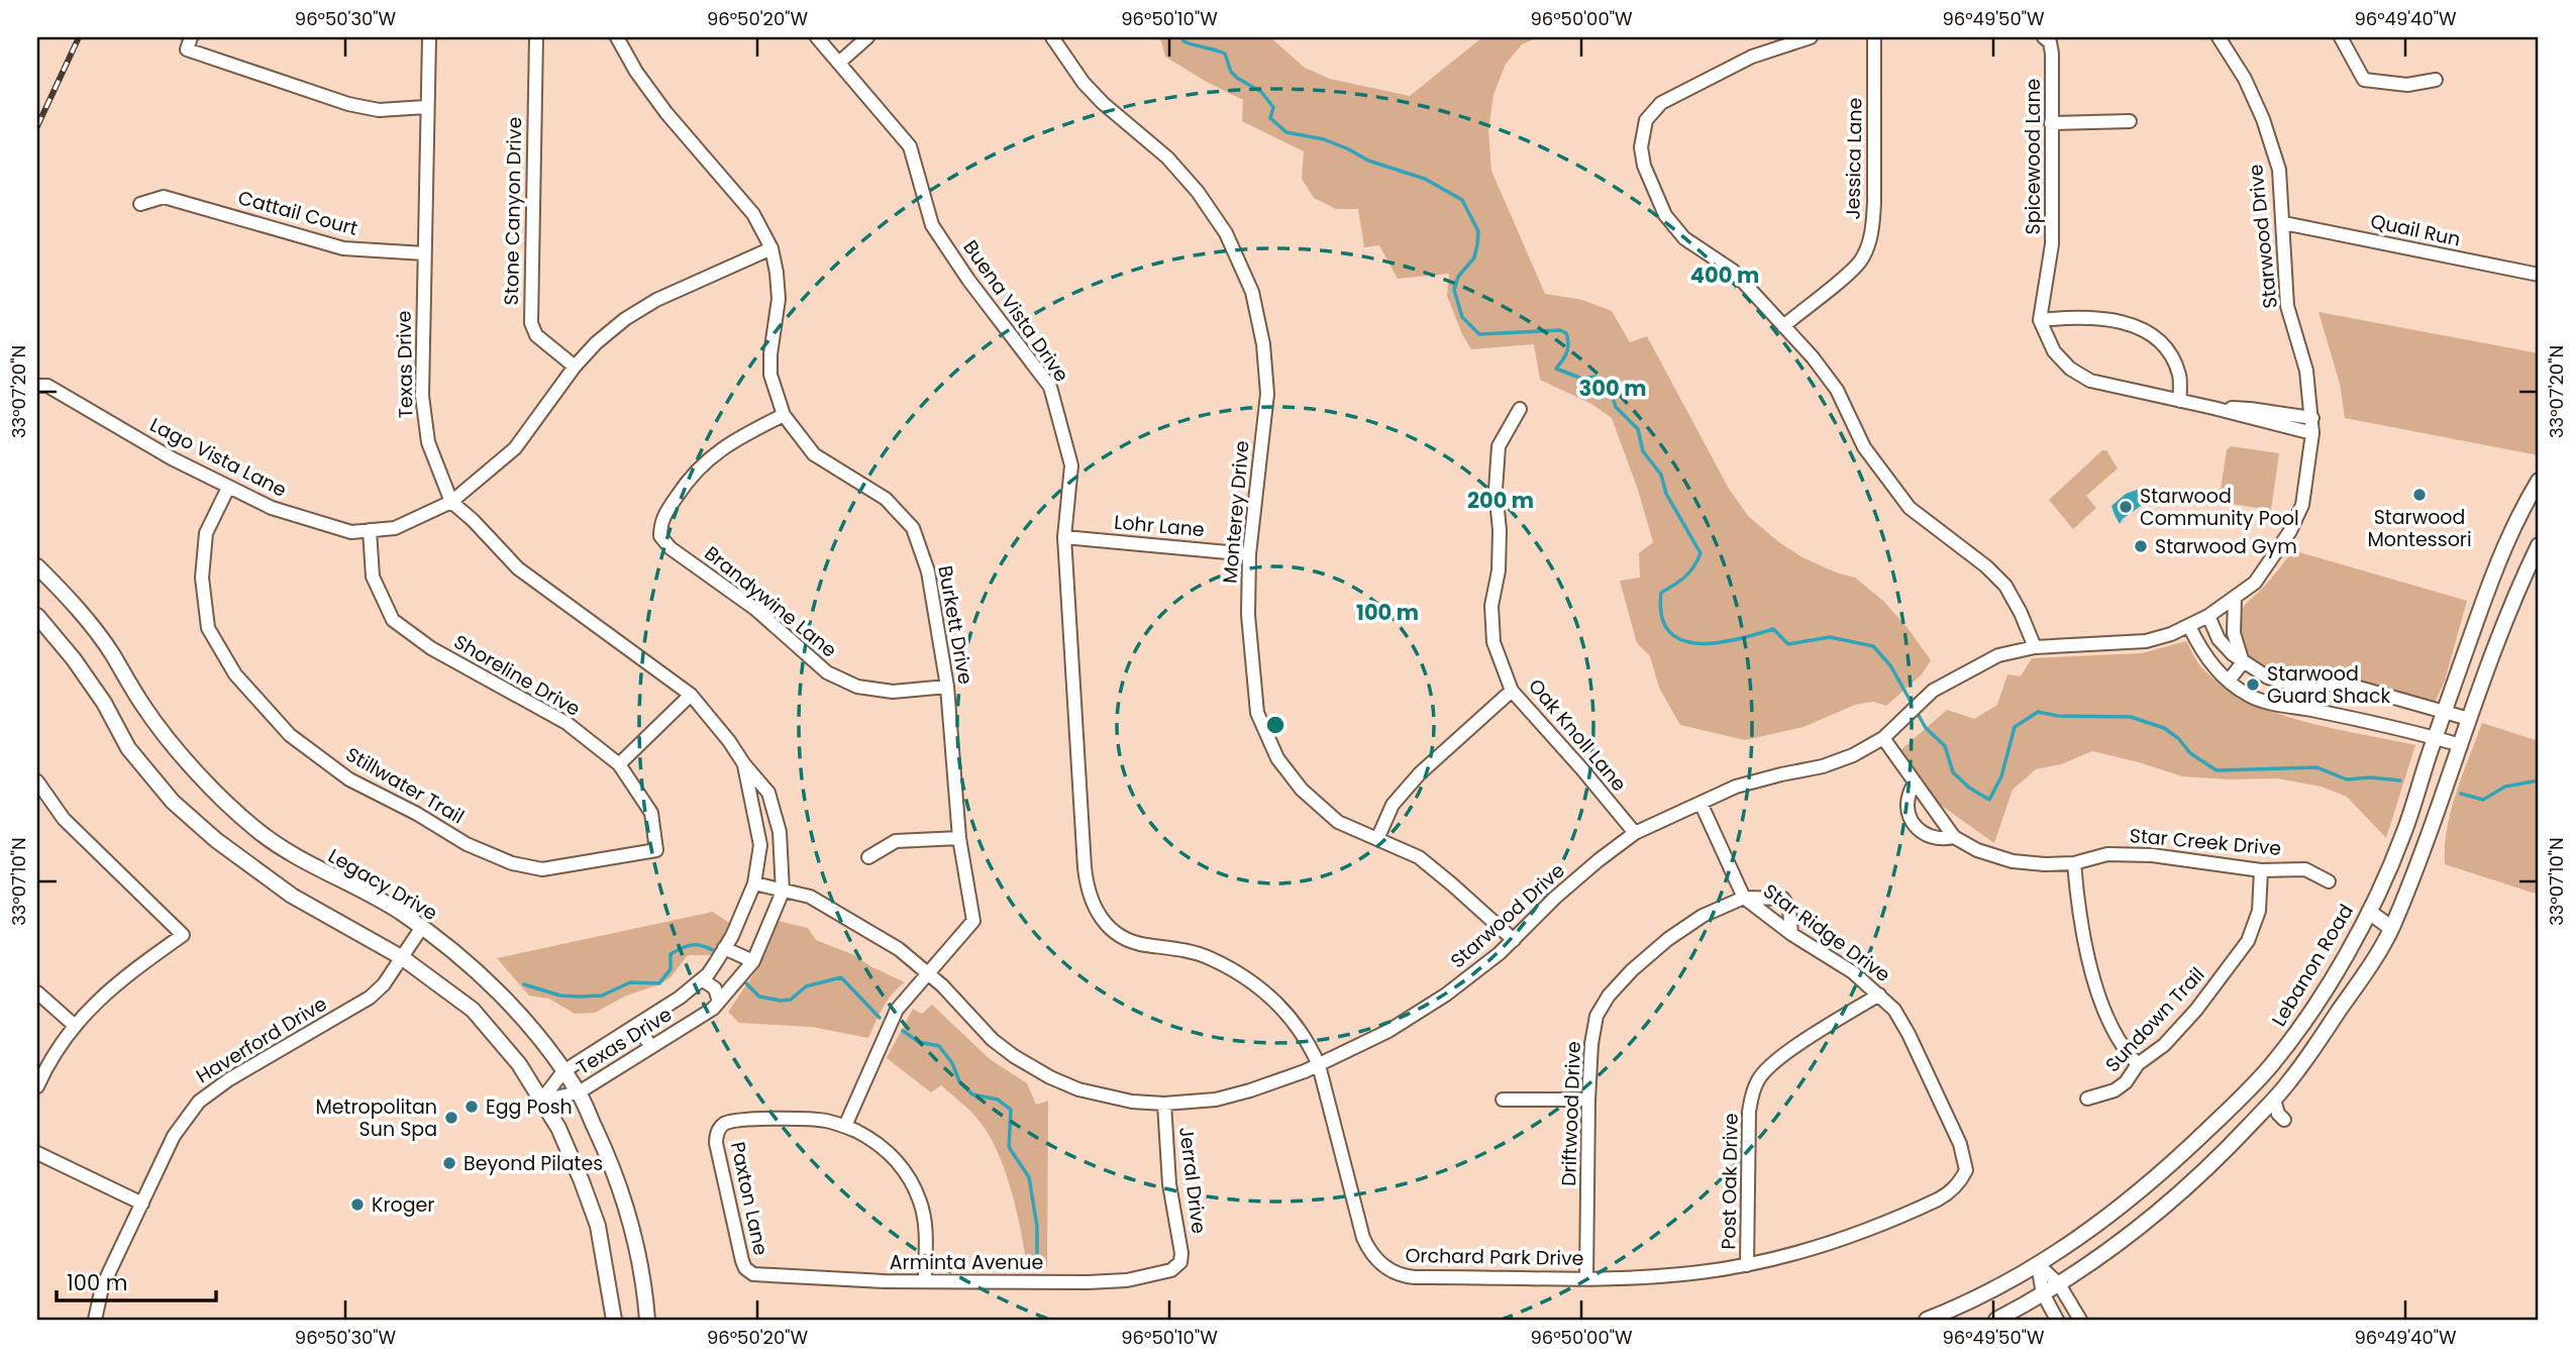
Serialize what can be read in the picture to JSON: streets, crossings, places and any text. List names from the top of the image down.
{
  "streets": {
    "main road": ["Legacy Drive", "Lebanon Road"],
    "street": [
      "Spicewood Lane",
      "Jessica Lane",
      "Stone Canyon Drive",
      "Cattail Court",
      "Quail Run",
      "Starwood Drive",
      "Buena Vista Drive",
      "Texas Drive",
      "Lago Vista Lane",
      "Monterey Drive",
      "Lohr Lane",
      "Brandywine Lane",
      "Burkett Drive",
      "Shoreline Drive",
      "Oak Knoll Lane",
      "Stillwater Trail",
      "Star Creek Drive",
      "Star Ridge Drive",
      "Sundown Trail",
      "Haverford Drive",
      "Driftwood Drive",
      "Jerral Drive",
      "Post Oak Drive",
      "Paxton Lane",
      "Orchard Park Drive",
      "Arminta Avenue"
    ]
  },
  "crossings": [
    ["Stone Canyon Drive", "Lago Vista Lane"],
    ["Cattail Court", "Texas Drive"],
    ["Quail Run", "Starwood Drive"],
    ["Starwood Drive", "Texas Drive"],
    ["Starwood Drive", "Monterey Drive"],
    ["Starwood Drive", "Burkett Drive"],
    ["Starwood Drive", "Oak Knoll Lane"],
    ["Starwood Drive", "Star Creek Drive"],
    ["Starwood Drive", "Star Ridge Drive"],
    ["Starwood Drive", "Jerral Drive"],
    ["Starwood Drive", "Orchard Park Drive"],
    ["Buena Vista Drive", "Lohr Lane"],
    ["Buena Vista Drive", "Orchard Park Drive"],
    ["Texas Drive", "Lago Vista Lane"],
    ["Texas Drive", "Legacy Drive"],
    ["Lago Vista Lane", "Burkett Drive"],
    ["Lago Vista Lane", "Shoreline Drive"],
    ["Lago Vista Lane", "Stillwater Trail"],
    ["Monterey Drive", "Lohr Lane"],
    ["Brandywine Lane", "Burkett Drive"],
    ["Burkett Drive", "Paxton Lane"],
    ["Shoreline Drive", "Stillwater Trail"],
    ["Star Creek Drive", "Sundown Trail"],
    ["Legacy Drive", "Haverford Drive"],
    ["Star Ridge Drive", "Driftwood Drive"],
    ["Star Ridge Drive", "Post Oak Drive"],
    ["Star Ridge Drive", "Orchard Park Drive"],
    ["Driftwood Drive", "Orchard Park Drive"],
    ["Jerral Drive", "Arminta Avenue"],
    ["Post Oak Drive", "Orchard Park Drive"],
    ["Paxton Lane", "Arminta Avenue"]
  ],
  "places": [
    "Starwood Montessori",
    "Starwood Community Pool",
    "Starwood Gym",
    "Starwood Guard Shack",
    "Egg Posh",
    "Metropolitan Sun Spa",
    "Beyond Pilates",
    "Kroger"
  ],
  "scale_bar": "100 m",
  "coordinates": [
    "96°50'30\"W",
    "96°50'20\"W",
    "96°50'10\"W",
    "96°50'00\"W",
    "96°49'50\"W",
    "96°49'40\"W",
    "33°07'20\"N",
    "33°07'10\"N"
  ],
  "rings": [
    "400 m",
    "300 m",
    "200 m",
    "100 m"
  ]
}
